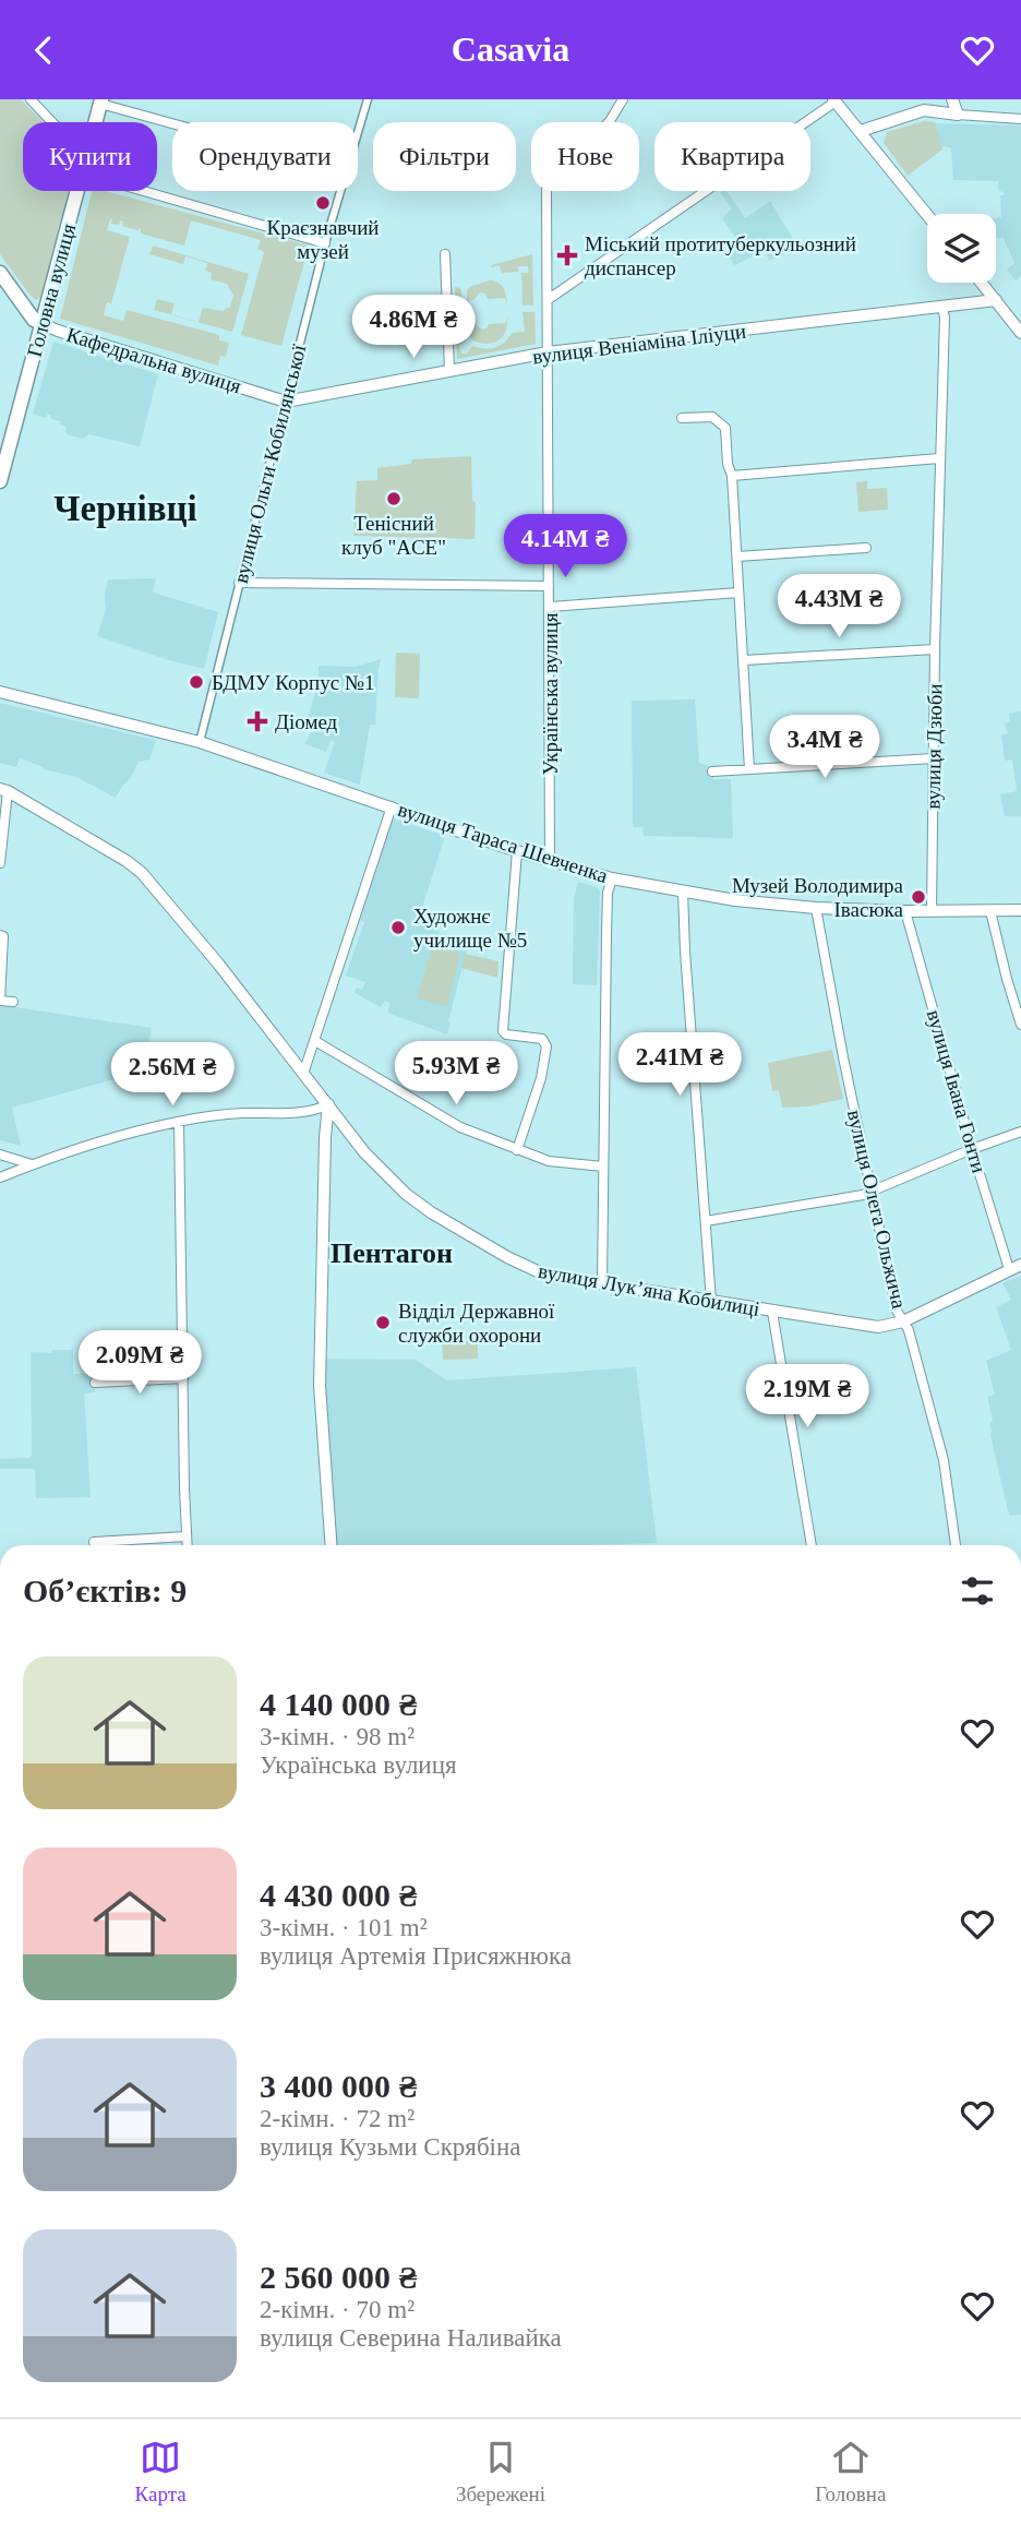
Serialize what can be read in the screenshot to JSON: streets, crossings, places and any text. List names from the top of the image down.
{
  "streets": {
    "main road": ["Головна вулиця", "Кафедральна вулиця"],
    "street": [
      "вулиця Веніаміна Іліуци",
      "вулиця Ольги Кобилянської",
      "Українська вулиця",
      "вулиця Дзюби",
      "вулиця Тараса Шевченка",
      "вулиця Івана Гонти",
      "вулиця Олега Ольжича",
      "вулиця Лукʼяна Кобилиці"
    ]
  },
  "crossings": [
    ["Головна вулиця", "Кафедральна вулиця"],
    ["вулиця Веніаміна Іліуци", "Кафедральна вулиця"],
    ["вулиця Веніаміна Іліуци", "вулиця Ольги Кобилянської"],
    ["вулиця Веніаміна Іліуци", "Українська вулиця"],
    ["вулиця Веніаміна Іліуци", "вулиця Дзюби"],
    ["Кафедральна вулиця", "вулиця Ольги Кобилянської"],
    ["вулиця Ольги Кобилянської", "вулиця Тараса Шевченка"],
    ["Українська вулиця", "вулиця Тараса Шевченка"],
    ["вулиця Дзюби", "вулиця Тараса Шевченка"],
    ["вулиця Тараса Шевченка", "вулиця Івана Гонти"],
    ["вулиця Тараса Шевченка", "вулиця Олега Ольжича"],
    ["вулиця Івана Гонти", "вулиця Лукʼяна Кобилиці"],
    ["вулиця Олега Ольжича", "вулиця Лукʼяна Кобилиці"]
  ],
  "districts": ["Чернівці", "Пентагон"],
  "places": {
    "other": [
      "Краєзнавчий музей",
      "Тенісний клуб \"ACE\"",
      "БДМУ Корпус №1",
      "Музей Володимира Івасюка",
      "Художнє училище №5",
      "Відділ Державної служби охорони"
    ],
    "health": ["Міський протитуберкульозний диспансер", "Діомед"]
  },
  "page": {
    "header": "Casavia",
    "chip": [
      "Купити",
      "Орендувати",
      "Фільтри",
      "Нове",
      "Квартира"
    ],
    "price": [
      "4.86M ₴",
      "4.14M ₴",
      "4.43M ₴",
      "3.4M ₴",
      "2.41M ₴",
      "5.93M ₴",
      "2.56M ₴",
      "2.09M ₴",
      "2.19M ₴"
    ],
    "heading": "Об’єктів: 9",
    "list": [
      {
        "name": "4 140 000 ₴",
        "note": "3-кімн. · 98 m² · Українська вулиця"
      },
      {
        "name": "4 430 000 ₴",
        "note": "3-кімн. · 101 m² · вулиця Артемія Присяжнюка"
      },
      {
        "name": "3 400 000 ₴",
        "note": "2-кімн. · 72 m² · вулиця Кузьми Скрябіна"
      },
      {
        "name": "2 560 000 ₴",
        "note": "2-кімн. · 70 m² · вулиця Северина Наливайка"
      }
    ],
    "tabs": ["Карта", "Збережені", "Головна"]
  }
}
